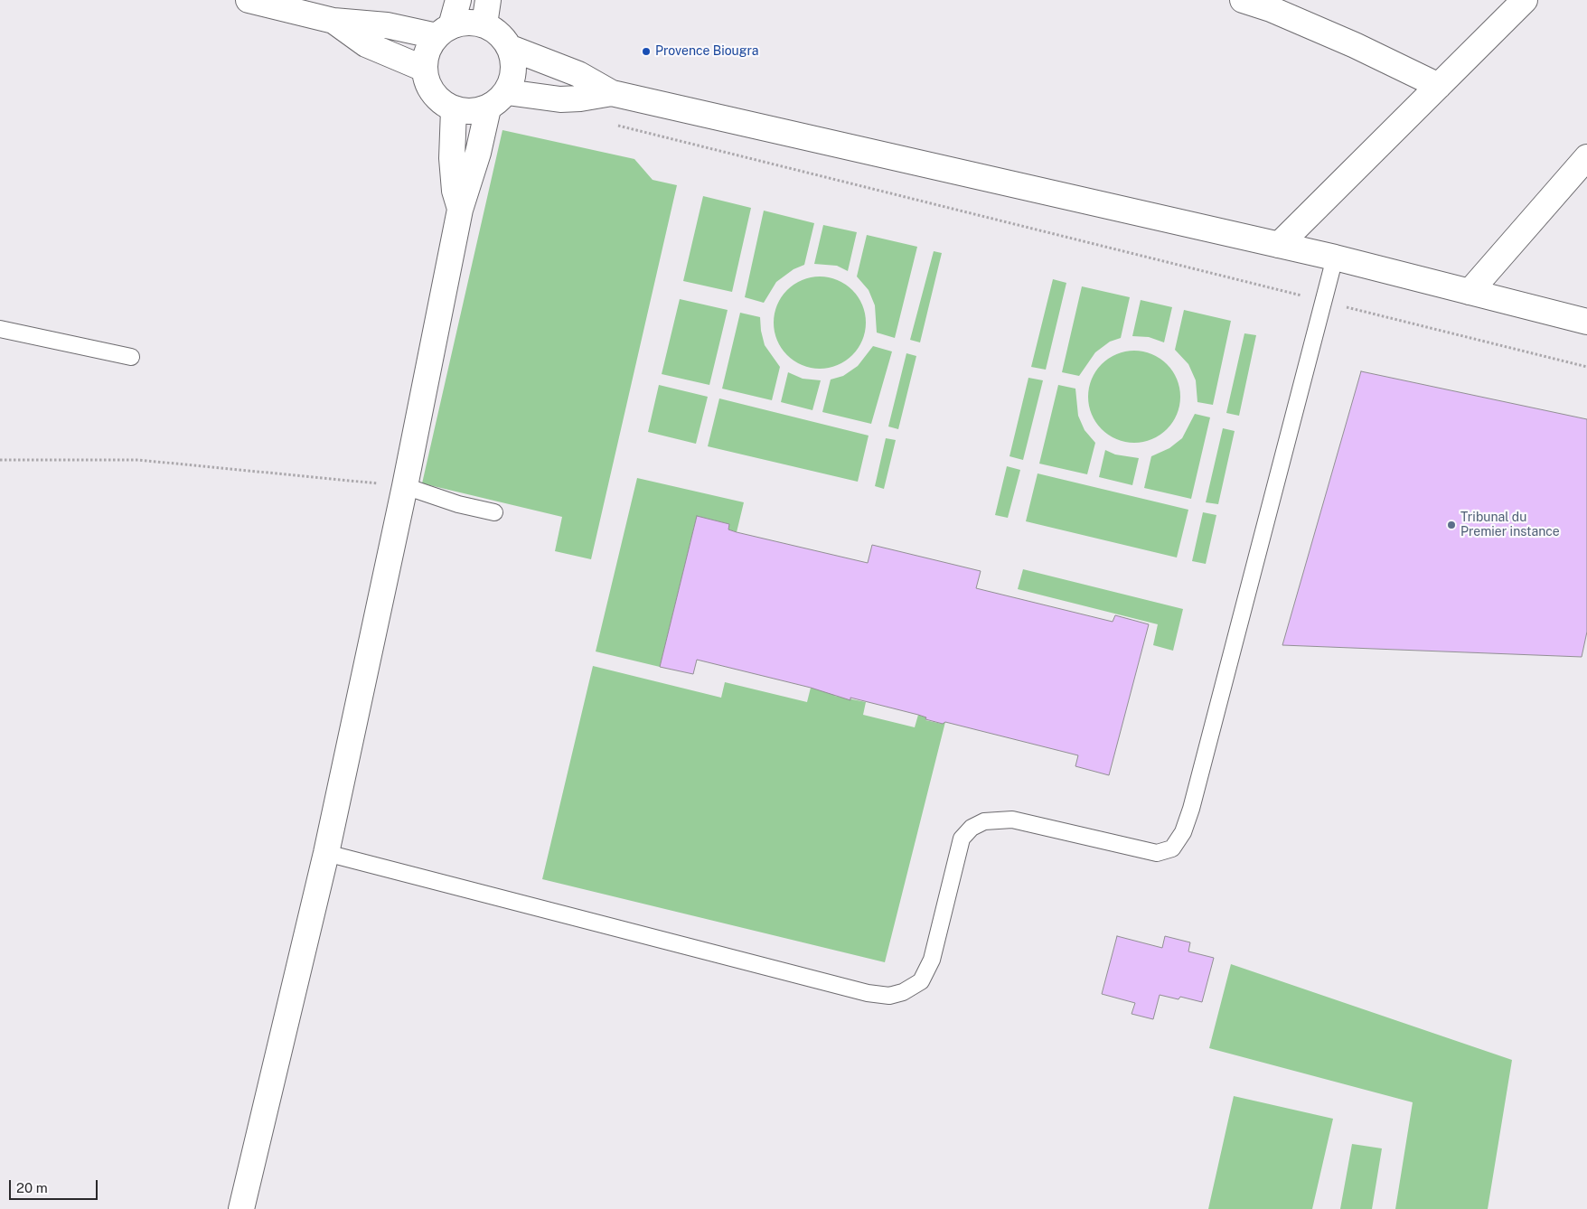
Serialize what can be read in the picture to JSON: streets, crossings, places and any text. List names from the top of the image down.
{
  "places": ["Provence Biougra", "Tribunal du Premier instance"],
  "scale_bar": "20 m"
}
